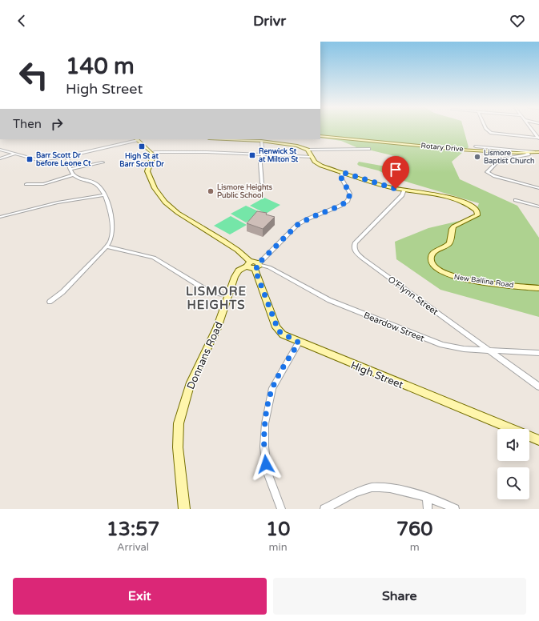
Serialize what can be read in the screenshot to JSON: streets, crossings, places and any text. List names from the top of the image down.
{
  "streets": {
    "street": [
      "Rotary Drive",
      "New Ballina Road",
      "O'Flynn Street",
      "Beardow Street",
      "Donnans Road",
      "High Street"
    ]
  },
  "crossings": [
    ["New Ballina Road", "O'Flynn Street"],
    ["O'Flynn Street", "Beardow Street"],
    ["Beardow Street", "Donnans Road"],
    ["Beardow Street", "High Street"],
    ["Donnans Road", "High Street"]
  ],
  "districts": ["LISMORE HEIGHTS"],
  "places": {
    "transit": ["High St at Barr Scott Dr", "Renwick St at Milton St", "Barr Scott Dr before Leone Ct"],
    "other": ["Lismore Baptist Church", "Lismore Heights Public School"]
  },
  "page": {
    "header": "Drivr",
    "turn": ["140 m", "High Street"],
    "then": "Then",
    "eta": [
      "13:57",
      "Arrival",
      "10",
      "min",
      "760",
      "m"
    ],
    "buttons": ["Exit", "Share"]
  }
}
